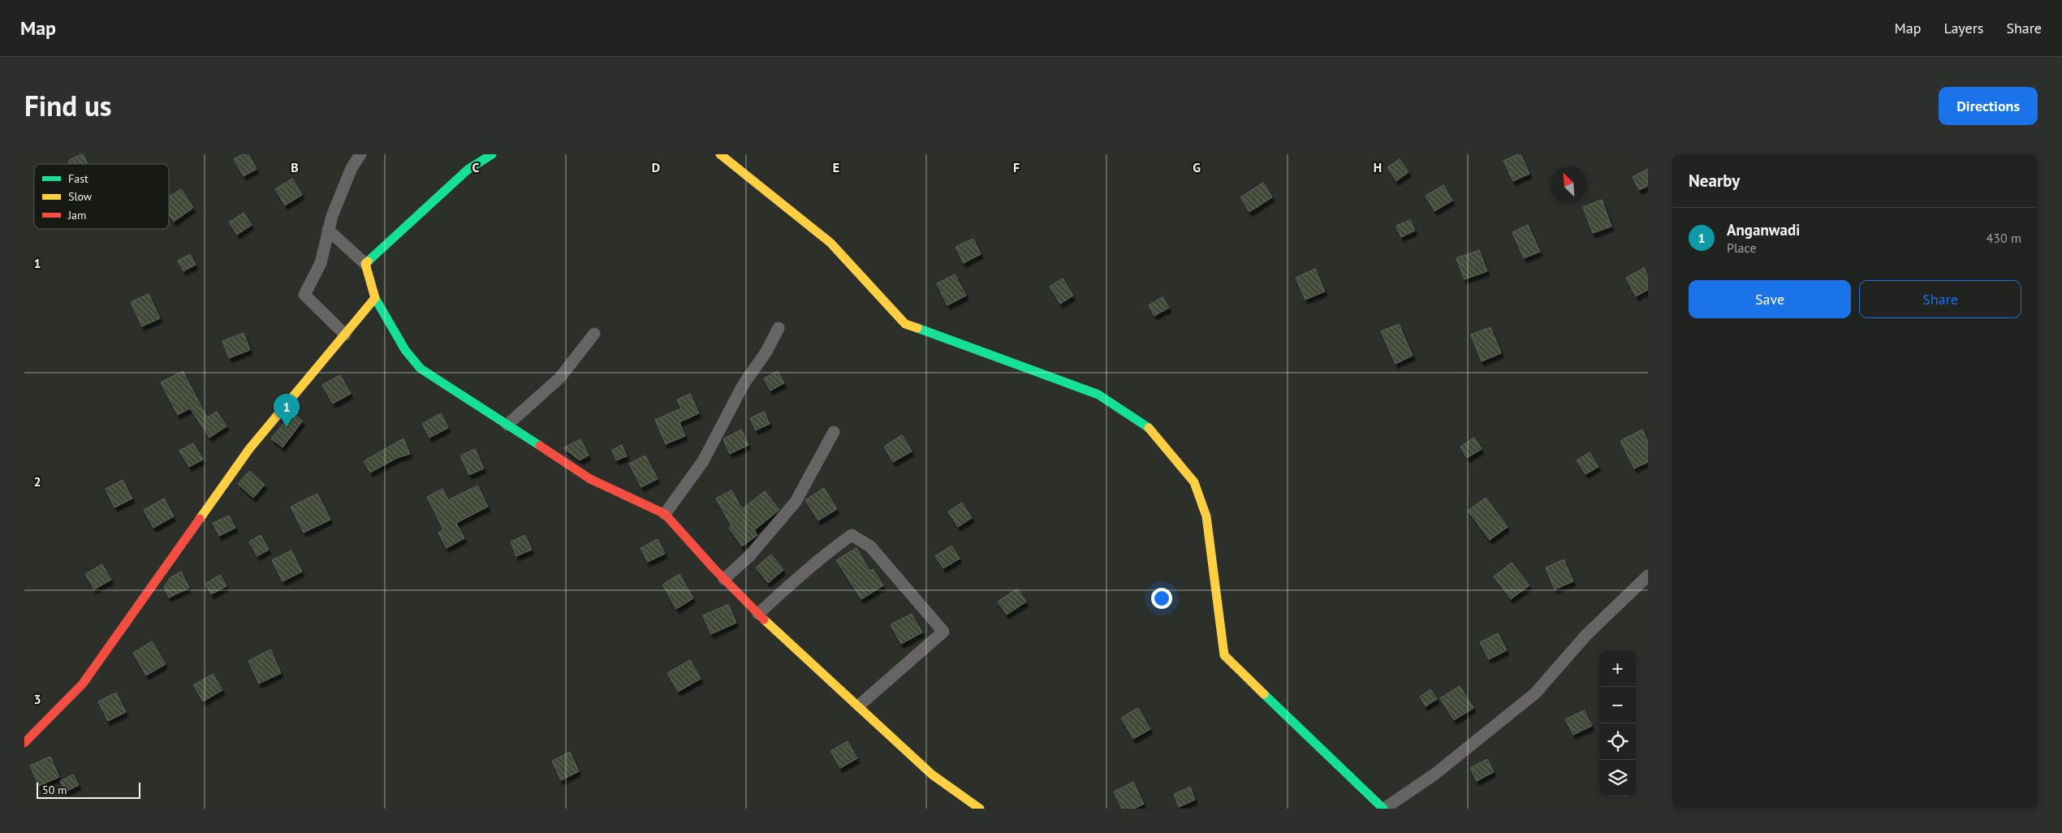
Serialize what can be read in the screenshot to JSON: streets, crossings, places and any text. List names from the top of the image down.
{
  "legend": ["Fast", "Slow", "Jam"],
  "scale_bar": "50 m",
  "north": "top left",
  "page": {
    "header": "Map",
    "nav": ["Map", "Layers", "Share"],
    "title": "Find us",
    "buttons": [
      "Directions",
      ["Save", "Share"]
    ],
    "heading": "Nearby",
    "list": [
      {
        "mark": "1",
        "name": "Anganwadi",
        "note": "Place",
        "value": "430 m"
      }
    ],
    "pins": "1",
    "map_buttons": ["+", "−"],
    "scale": "50 m"
  },
  "grid": {
    "columns": [
      "B",
      "C",
      "D",
      "E",
      "F",
      "G",
      "H"
    ],
    "rows": ["1", "2", "3"]
  }
}
